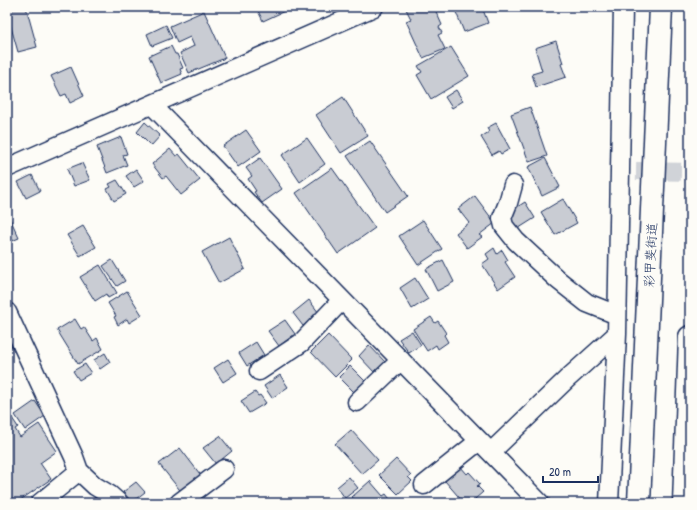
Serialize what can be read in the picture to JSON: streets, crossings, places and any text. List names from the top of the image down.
{
  "streets": {
    "highway": ["彩甲斐街道"]
  },
  "scale_bar": "20 m"
}
